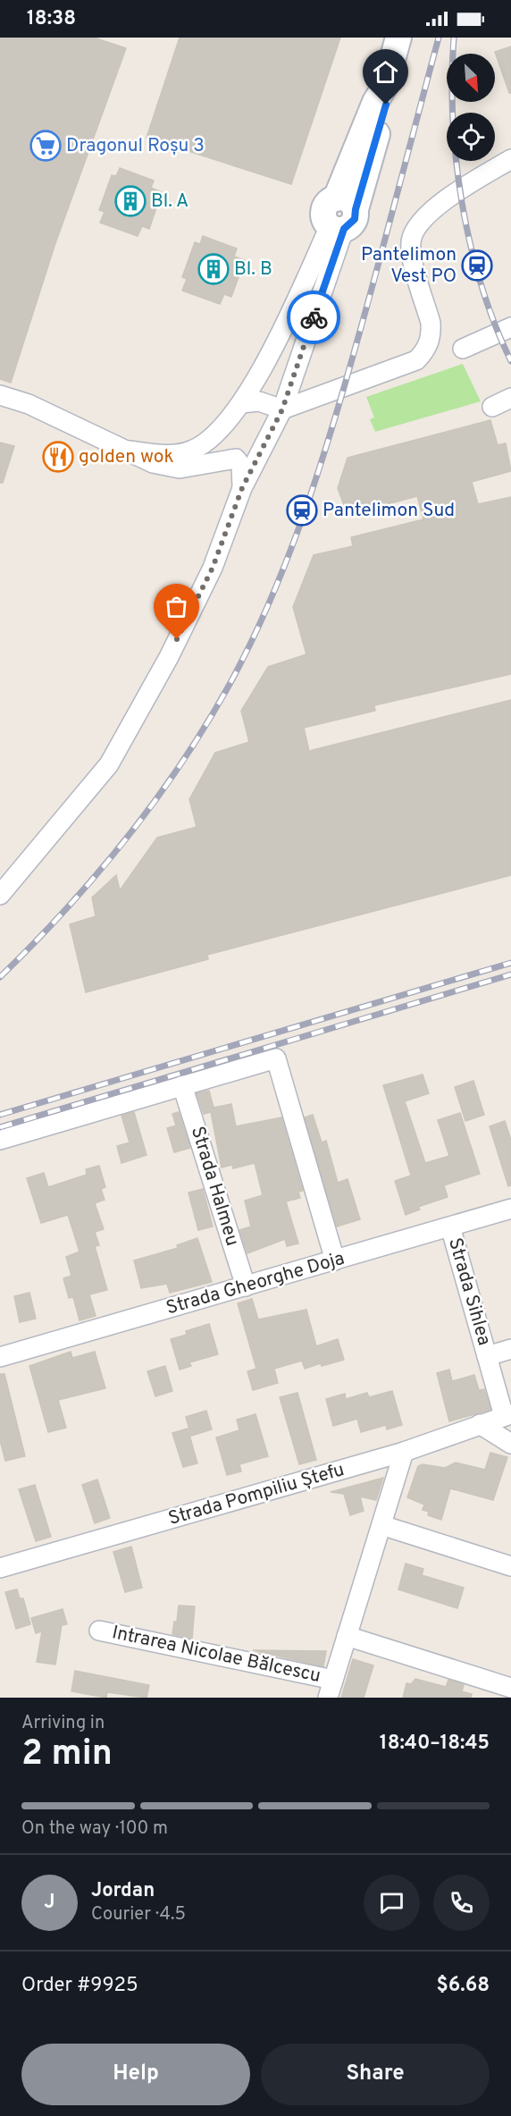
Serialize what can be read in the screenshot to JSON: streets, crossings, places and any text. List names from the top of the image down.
{
  "streets": {
    "street": [
      "Strada Halmeu",
      "Strada Gheorghe Doja",
      "Strada Sihlea",
      "Strada Pompiliu Ștefu",
      "Intrarea Nicolae Bălcescu"
    ]
  },
  "crossings": [
    ["Strada Halmeu", "Strada Gheorghe Doja"],
    ["Strada Gheorghe Doja", "Strada Sihlea"],
    ["Strada Sihlea", "Strada Pompiliu Ștefu"]
  ],
  "places": {
    "supermarket": ["Dragonul Roșu 3"],
    "building": ["Bl. A", "Bl. B"],
    "station": ["Pantelimon Vest PO", "Pantelimon Sud"],
    "restaurant": ["golden wok"]
  },
  "north": "bottom right",
  "page": {
    "status": "18:38",
    "heading": ["2 min", "Arriving in", "18:40–18:45"],
    "panel": [
      "Jordan",
      "Courier · 4.5",
      "Order #9925",
      "$6.68"
    ],
    "bar": "On the way · 100 m",
    "round": "J",
    "buttons": ["Help", "Share"]
  }
}
